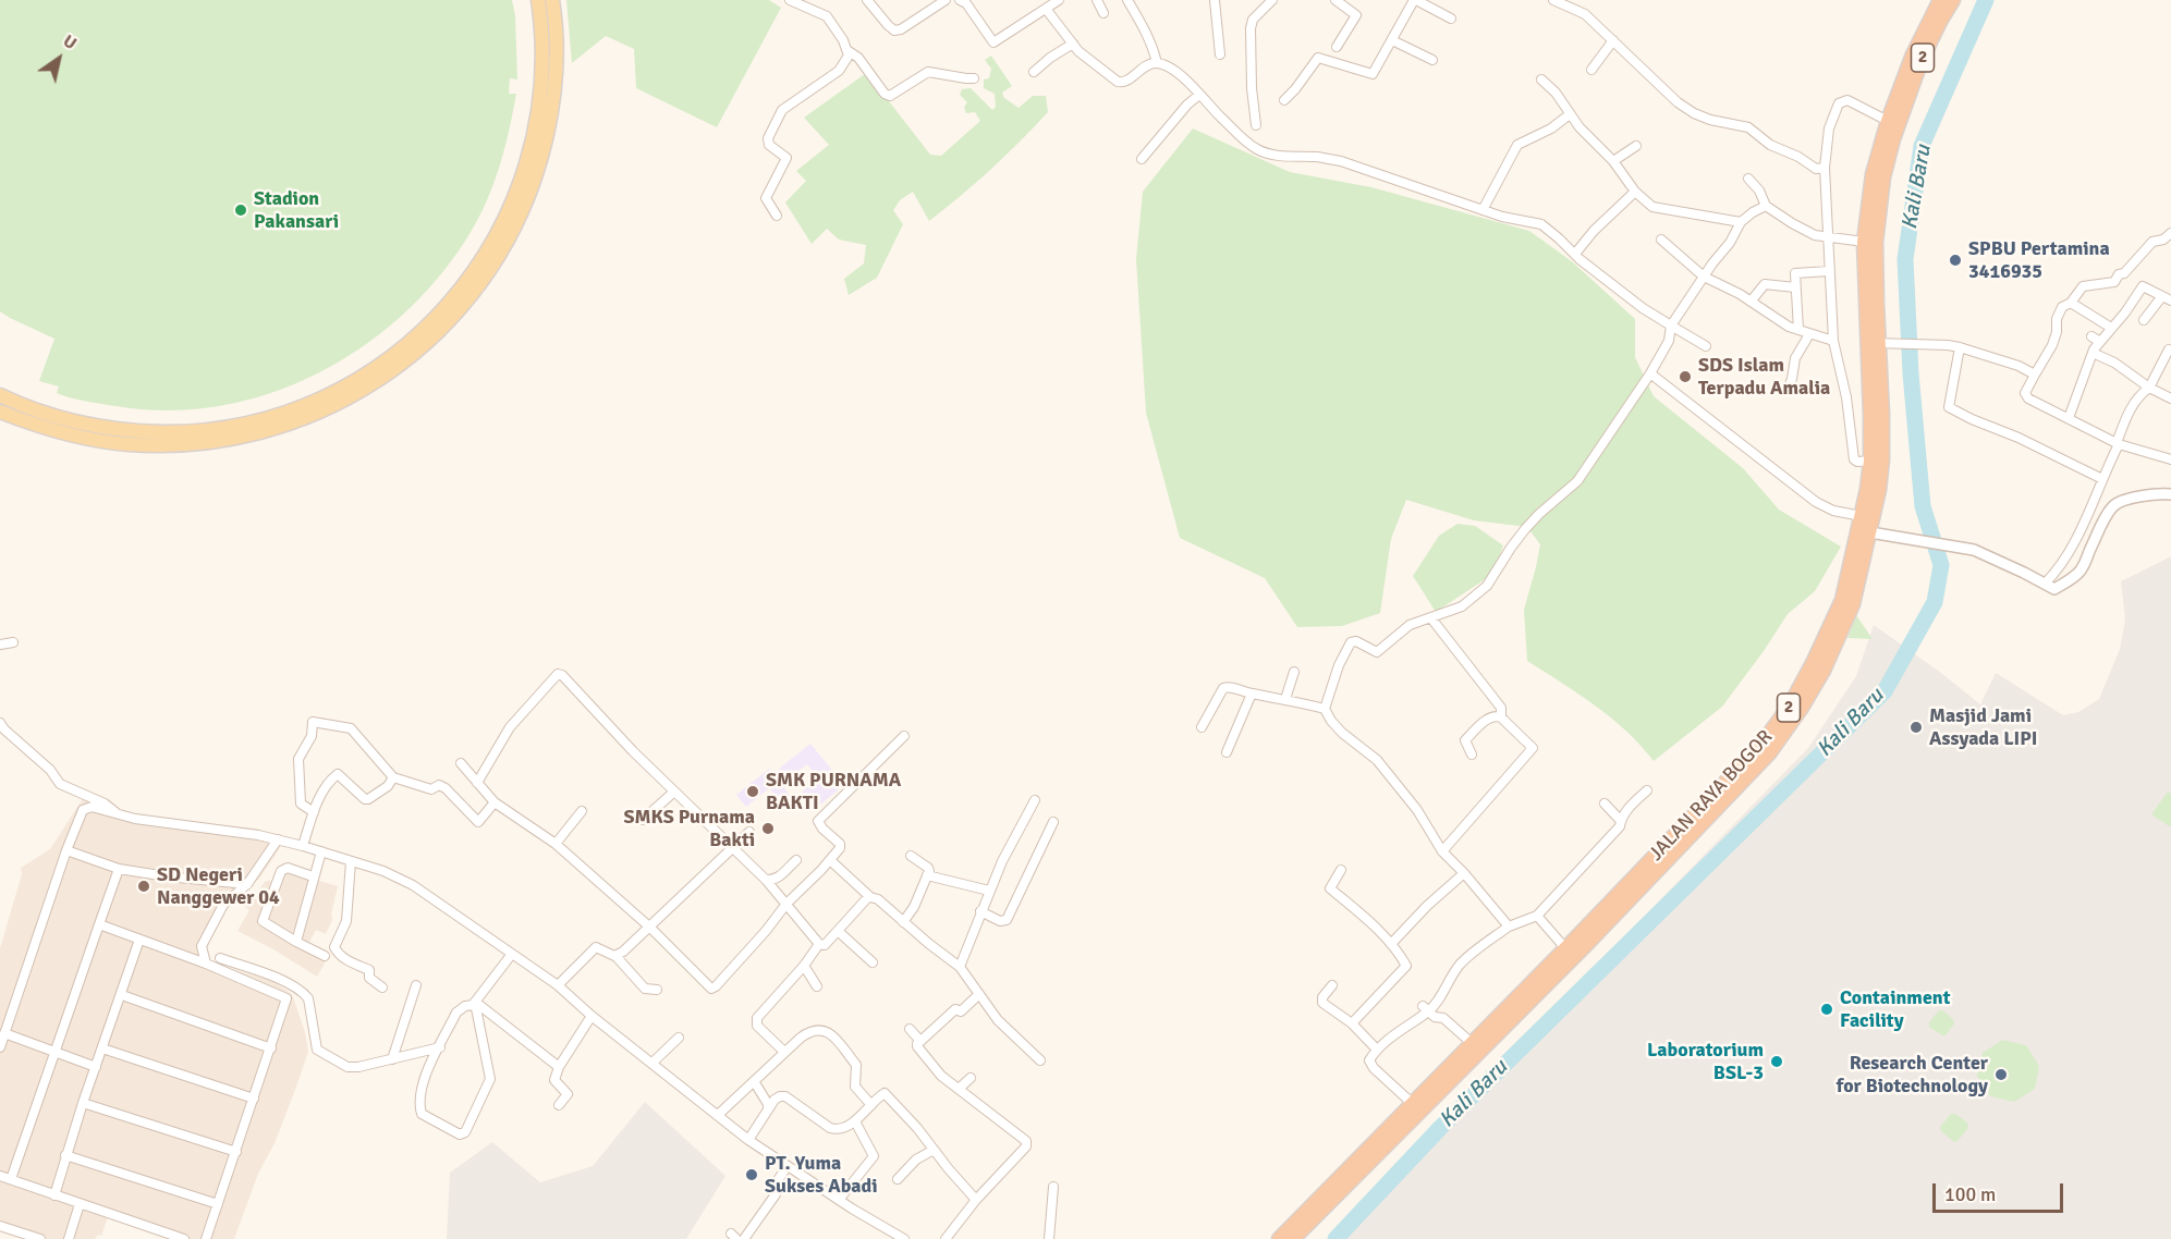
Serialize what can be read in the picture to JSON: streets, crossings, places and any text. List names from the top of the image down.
{
  "streets": {
    "highway": ["2", "JALAN RAYA BOGOR"]
  },
  "water": ["Kali Baru"],
  "places": [
    "Stadion Pakansari",
    "SPBU Pertamina 3416935",
    "SDS Islam Terpadu Amalia",
    "Masjid Jami Assyada LIPI",
    "SMK PURNAMA BAKTI",
    "SMKS Purnama Bakti",
    "SD Negeri Nanggewer 04",
    "Containment Facility",
    "Laboratorium BSL-3",
    "Research Center for Biotechnology",
    "PT. Yuma Sukses Abadi"
  ],
  "scale_bar": "100 m",
  "north": "top right"
}
